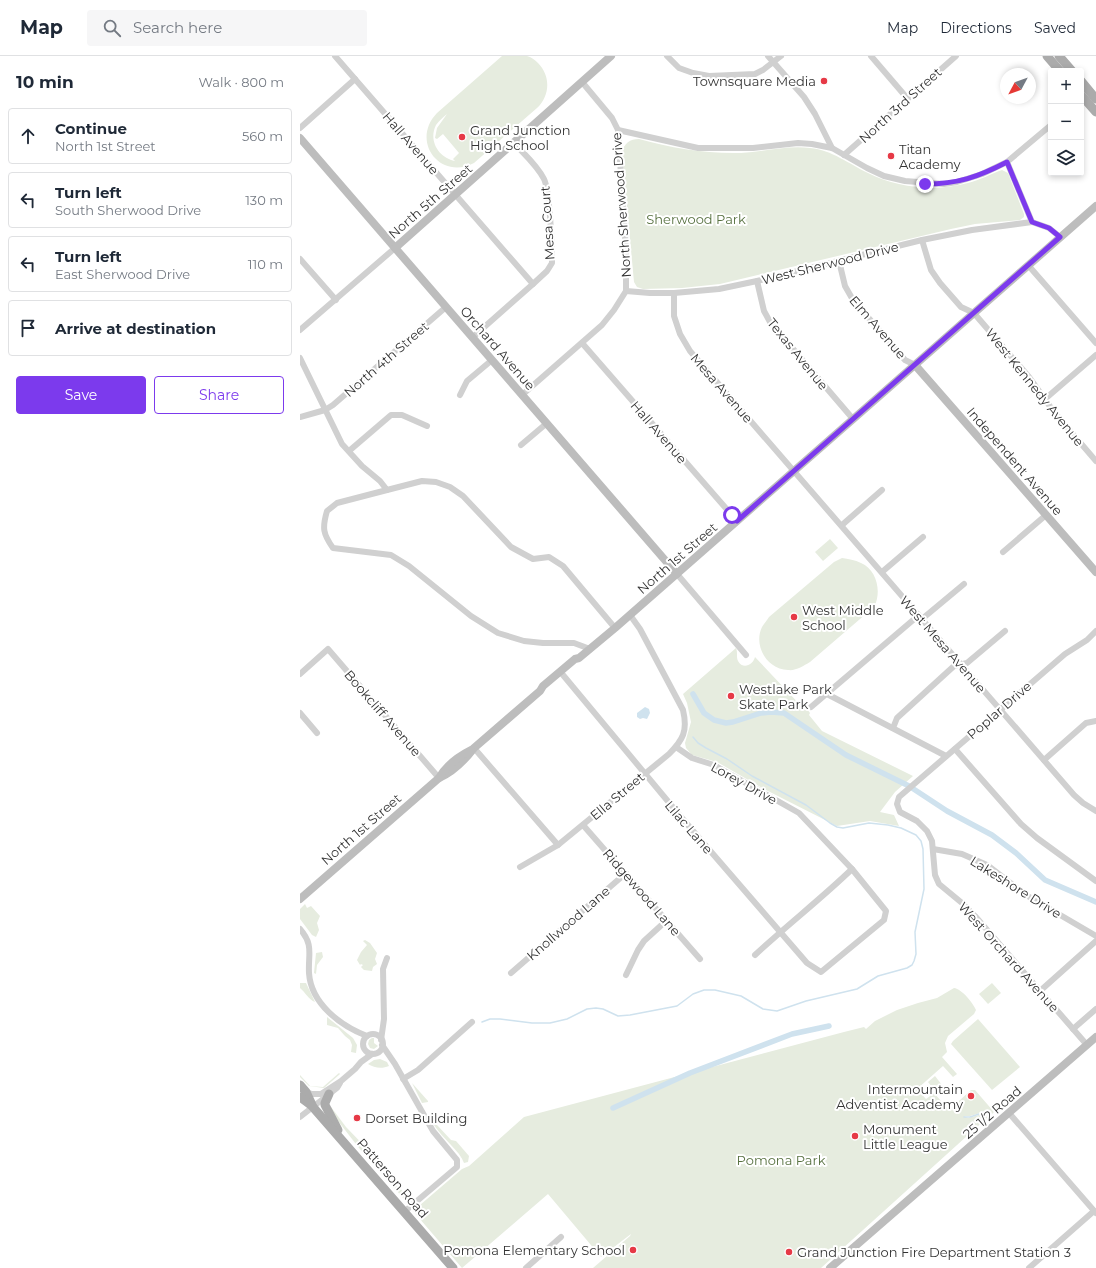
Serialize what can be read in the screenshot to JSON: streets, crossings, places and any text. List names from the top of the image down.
{
  "streets": {
    "main road": ["Patterson Road"],
    "street": [
      "North 3rd Street",
      "Hall Avenue",
      "North 5th Street",
      "North Sherwood Drive",
      "Mesa Court",
      "West Sherwood Drive",
      "Elm Avenue",
      "Orchard Avenue",
      "Texas Avenue",
      "North 4th Street",
      "West Kennedy Avenue",
      "Mesa Avenue",
      "Independent Avenue",
      "North 1st Street",
      "West Mesa Avenue",
      "Poplar Drive",
      "Bookcliff Avenue",
      "Lorey Drive",
      "Ella Street",
      "Lilac Lane",
      "Lakeshore Drive",
      "Ridgewood Lane",
      "Knollwood Lane",
      "West Orchard Avenue",
      "25 1/2 Road"
    ]
  },
  "crossings": [
    ["Hall Avenue", "North 5th Street"],
    ["Hall Avenue", "Mesa Court"],
    ["Hall Avenue", "North 1st Street"],
    ["North 5th Street", "North Sherwood Drive"],
    ["North 5th Street", "Mesa Court"],
    ["North 5th Street", "Orchard Avenue"],
    ["North Sherwood Drive", "West Sherwood Drive"],
    ["West Sherwood Drive", "Elm Avenue"],
    ["West Sherwood Drive", "Texas Avenue"],
    ["West Sherwood Drive", "West Kennedy Avenue"],
    ["West Sherwood Drive", "Mesa Avenue"],
    ["Elm Avenue", "Independent Avenue"],
    ["Elm Avenue", "North 1st Street"],
    ["Orchard Avenue", "North 4th Street"],
    ["Orchard Avenue", "North 1st Street"],
    ["Texas Avenue", "North 1st Street"],
    ["West Kennedy Avenue", "North 1st Street"],
    ["Mesa Avenue", "North 1st Street"],
    ["Mesa Avenue", "West Mesa Avenue"],
    ["Independent Avenue", "North 1st Street"],
    ["North 1st Street", "West Mesa Avenue"],
    ["North 1st Street", "Bookcliff Avenue"],
    ["North 1st Street", "Lilac Lane"],
    ["West Mesa Avenue", "Poplar Drive"],
    ["Poplar Drive", "West Orchard Avenue"],
    ["Lorey Drive", "Ella Street"],
    ["Lorey Drive", "Lilac Lane"],
    ["Ella Street", "Lilac Lane"],
    ["Ella Street", "Ridgewood Lane"],
    ["Lakeshore Drive", "West Orchard Avenue"],
    ["Ridgewood Lane", "Knollwood Lane"],
    ["West Orchard Avenue", "25 1/2 Road"]
  ],
  "parks": ["Sherwood Park", "Pomona Park"],
  "places": [
    "Townsquare Media",
    "Grand Junction High School",
    "Titan Academy",
    "West Middle School",
    "Westlake Park Skate Park",
    "Intermountain Adventist Academy",
    "Dorset Building",
    "Monument Little League",
    "Pomona Elementary School",
    "Grand Junction Fire Department Station 3"
  ],
  "north": "bottom left",
  "page": {
    "header": "Map",
    "search": "Search here",
    "nav": ["Map", "Directions", "Saved"],
    "heading": ["10 min", "Walk · 800 m"],
    "map_buttons": ["+", "−"],
    "list": [
      ["Continue", "North 1st Street", "560 m"],
      ["Turn left", "South Sherwood Drive", "130 m"],
      ["Turn left", "East Sherwood Drive", "110 m"],
      "Arrive at destination"
    ],
    "buttons": ["Save", "Share"]
  }
}
